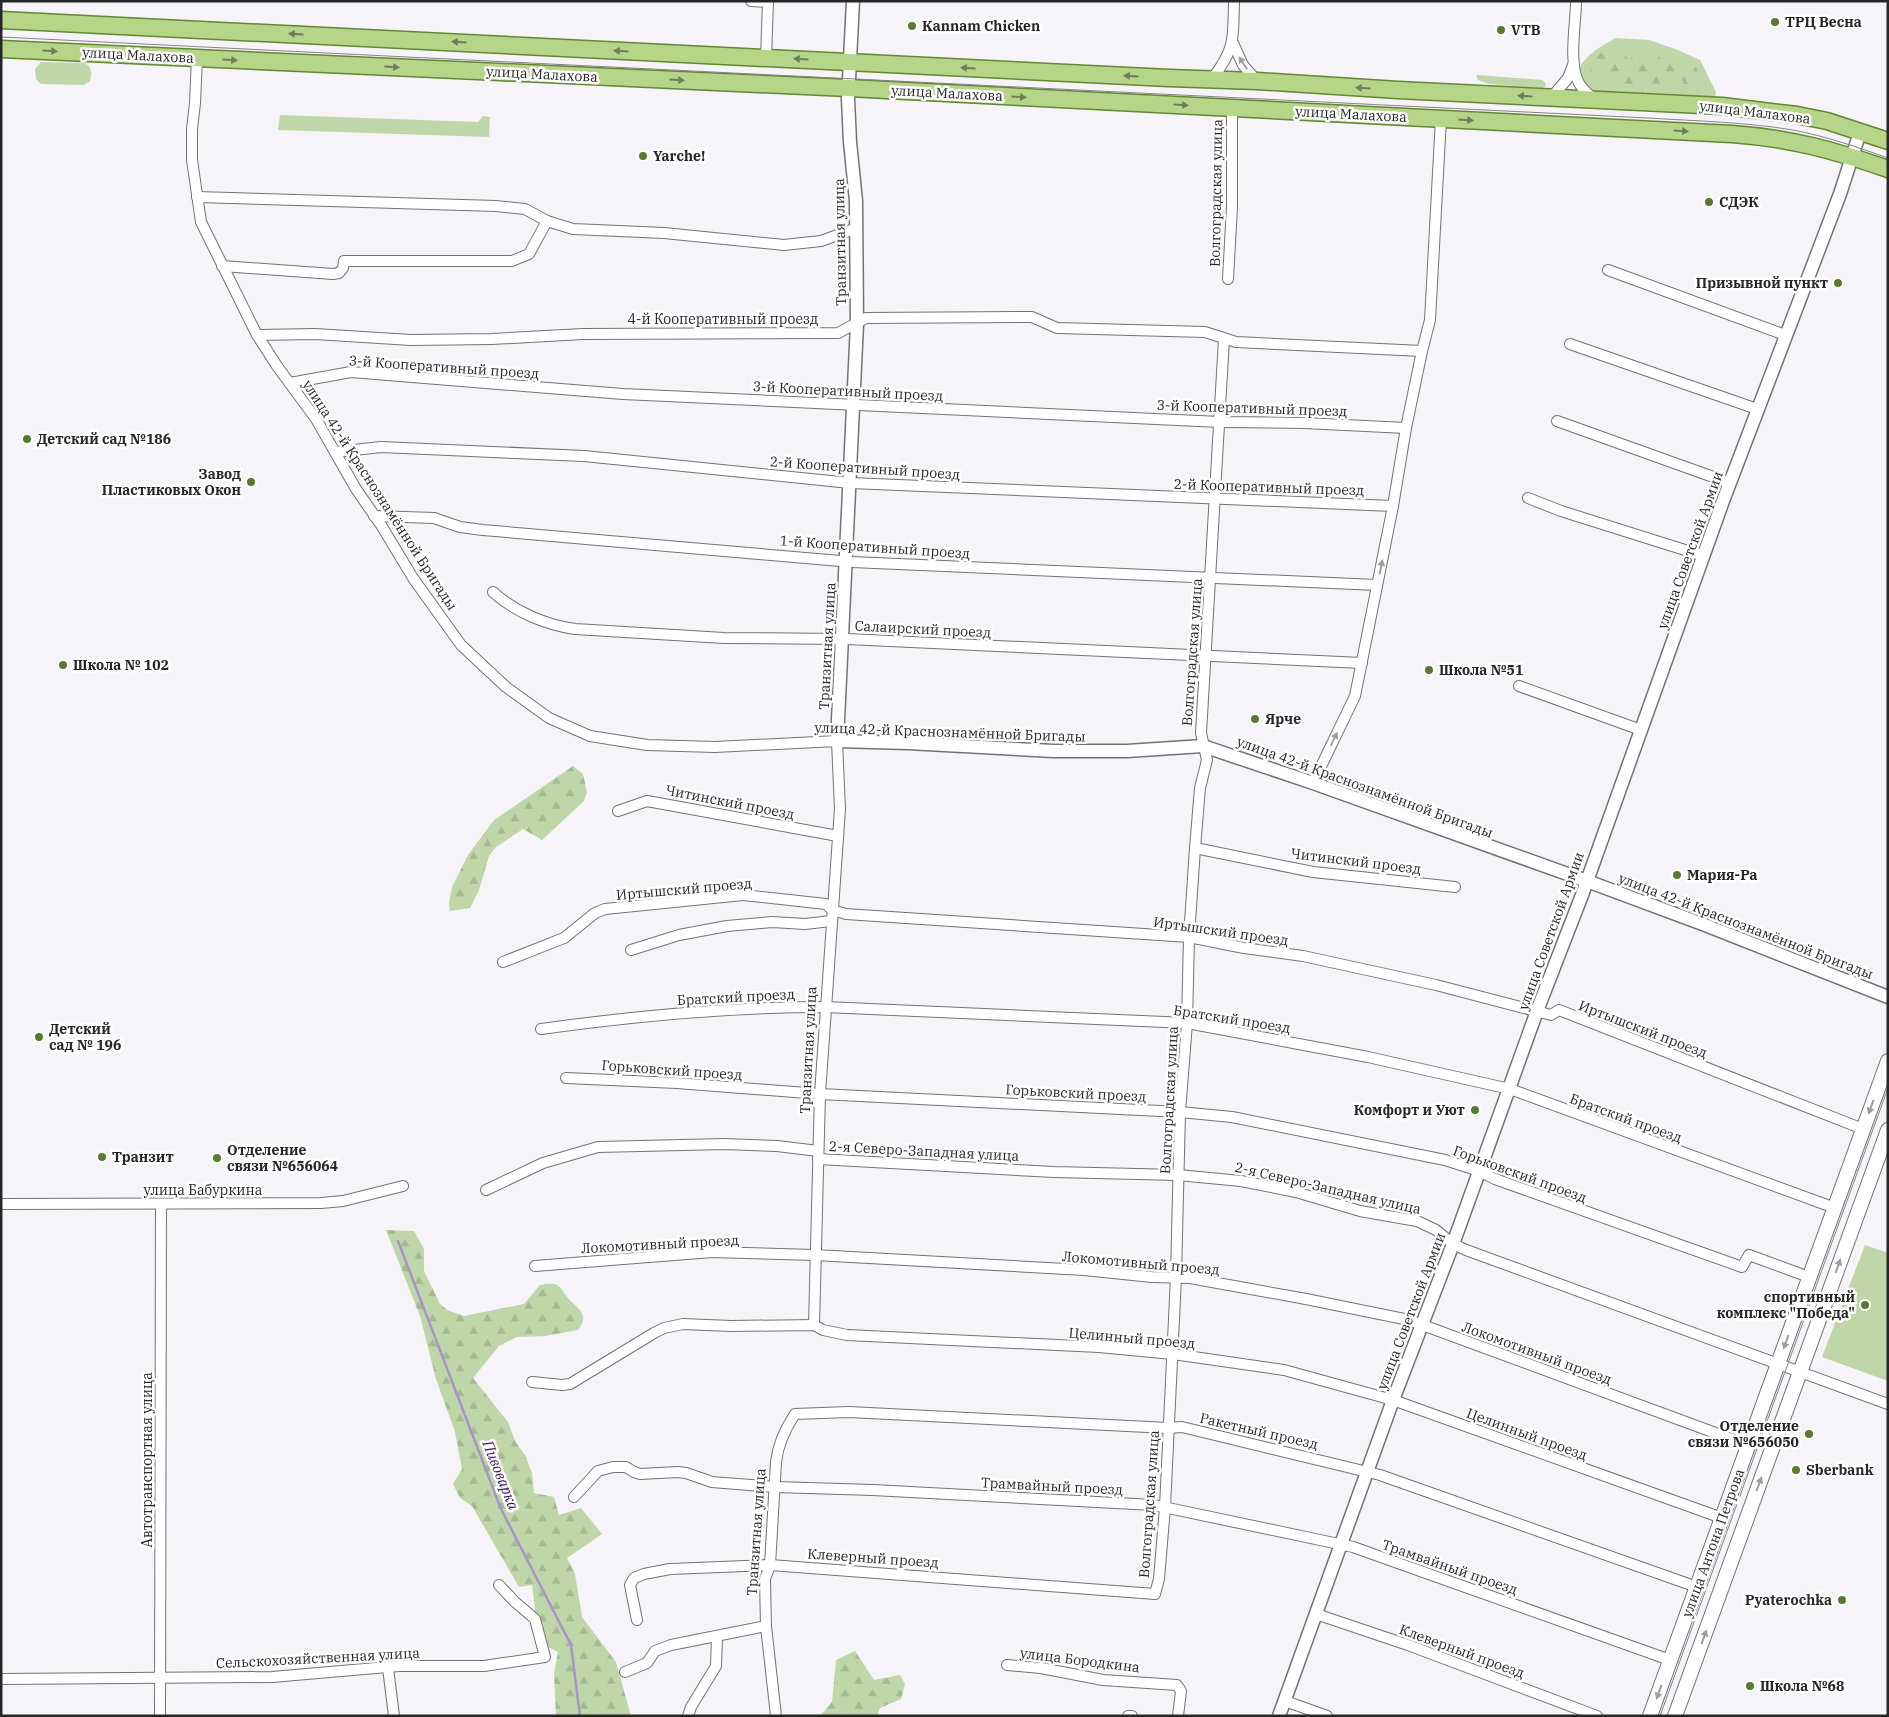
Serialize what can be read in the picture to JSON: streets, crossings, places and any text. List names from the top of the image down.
{
  "streets": {
    "main road": ["улица Малахова", "улица Антона Петрова"],
    "street": [
      "Волгоградская улица",
      "Транзитная улица",
      "4-й Кооперативный проезд",
      "3-й Кооперативный проезд",
      "2-й Кооперативный проезд",
      "улица 42-й Краснознамённой Бригады",
      "1-й Кооперативный проезд",
      "улица Советской Армии",
      "Салаирский проезд",
      "Читинский проезд",
      "Иртышский проезд",
      "Братский проезд",
      "Горьковский проезд",
      "2-я Северо-Западная улица",
      "улица Бабуркина",
      "Локомотивный проезд",
      "Целинный проезд",
      "Ракетный проезд",
      "Автотранспортная улица",
      "Трамвайный проезд",
      "Клеверный проезд",
      "Сельскохозяйственная улица",
      "улица Бородкина"
    ]
  },
  "crossings": [
    ["улица Малахова", "Волгоградская улица"],
    ["улица Малахова", "Транзитная улица"],
    ["улица Малахова", "улица 42-й Краснознамённой Бригады"],
    ["улица Малахова", "улица Советской Армии"],
    ["Волгоградская улица", "4-й Кооперативный проезд"],
    ["Волгоградская улица", "3-й Кооперативный проезд"],
    ["Волгоградская улица", "2-й Кооперативный проезд"],
    ["Волгоградская улица", "улица 42-й Краснознамённой Бригады"],
    ["Волгоградская улица", "1-й Кооперативный проезд"],
    ["Волгоградская улица", "Салаирский проезд"],
    ["Волгоградская улица", "Читинский проезд"],
    ["Волгоградская улица", "Иртышский проезд"],
    ["Волгоградская улица", "Братский проезд"],
    ["Волгоградская улица", "Горьковский проезд"],
    ["Волгоградская улица", "2-я Северо-Западная улица"],
    ["Волгоградская улица", "Локомотивный проезд"],
    ["Волгоградская улица", "Целинный проезд"],
    ["Волгоградская улица", "Ракетный проезд"],
    ["Волгоградская улица", "Трамвайный проезд"],
    ["Волгоградская улица", "Клеверный проезд"],
    ["Транзитная улица", "4-й Кооперативный проезд"],
    ["Транзитная улица", "3-й Кооперативный проезд"],
    ["Транзитная улица", "2-й Кооперативный проезд"],
    ["Транзитная улица", "улица 42-й Краснознамённой Бригады"],
    ["Транзитная улица", "1-й Кооперативный проезд"],
    ["Транзитная улица", "Салаирский проезд"],
    ["Транзитная улица", "Читинский проезд"],
    ["Транзитная улица", "Иртышский проезд"],
    ["Транзитная улица", "Братский проезд"],
    ["Транзитная улица", "Горьковский проезд"],
    ["Транзитная улица", "2-я Северо-Западная улица"],
    ["Транзитная улица", "Локомотивный проезд"],
    ["Транзитная улица", "Целинный проезд"],
    ["Транзитная улица", "Ракетный проезд"],
    ["Транзитная улица", "Трамвайный проезд"],
    ["Транзитная улица", "Клеверный проезд"],
    ["4-й Кооперативный проезд", "улица 42-й Краснознамённой Бригады"],
    ["3-й Кооперативный проезд", "улица 42-й Краснознамённой Бригады"],
    ["2-й Кооперативный проезд", "улица 42-й Краснознамённой Бригады"],
    ["улица 42-й Краснознамённой Бригады", "1-й Кооперативный проезд"],
    ["улица 42-й Краснознамённой Бригады", "улица Советской Армии"],
    ["улица Советской Армии", "Иртышский проезд"],
    ["улица Советской Армии", "Братский проезд"],
    ["улица Советской Армии", "Горьковский проезд"],
    ["улица Советской Армии", "2-я Северо-Западная улица"],
    ["улица Советской Армии", "Локомотивный проезд"],
    ["улица Советской Армии", "Целинный проезд"],
    ["улица Советской Армии", "Ракетный проезд"],
    ["улица Советской Армии", "Трамвайный проезд"],
    ["улица Советской Армии", "Клеверный проезд"],
    ["Иртышский проезд", "улица Антона Петрова"],
    ["Братский проезд", "улица Антона Петрова"],
    ["Горьковский проезд", "улица Антона Петрова"],
    ["2-я Северо-Западная улица", "улица Антона Петрова"],
    ["улица Бабуркина", "Автотранспортная улица"],
    ["Локомотивный проезд", "улица Антона Петрова"],
    ["Целинный проезд", "улица Антона Петрова"],
    ["Ракетный проезд", "улица Антона Петрова"],
    ["Автотранспортная улица", "Сельскохозяйственная улица"],
    ["Трамвайный проезд", "улица Антона Петрова"]
  ],
  "water": ["Пивоварка"],
  "places": [
    "ТРЦ Весна",
    "Kannam Chicken",
    "VTB",
    "Yarche!",
    "СДЭК",
    "Призывной пункт",
    "Детский сад №186",
    "Завод Пластиковых Окон",
    "Школа № 102",
    "Школа №51",
    "Ярче",
    "Мария-Ра",
    "Детский сад № 196",
    "Комфорт и Уют",
    "Транзит",
    "Отделение связи №656064",
    "спортивный комплекс \"Победа\"",
    "Отделение связи №656050",
    "Sberbank",
    "Pyaterochka",
    "Школа №68"
  ]
}
